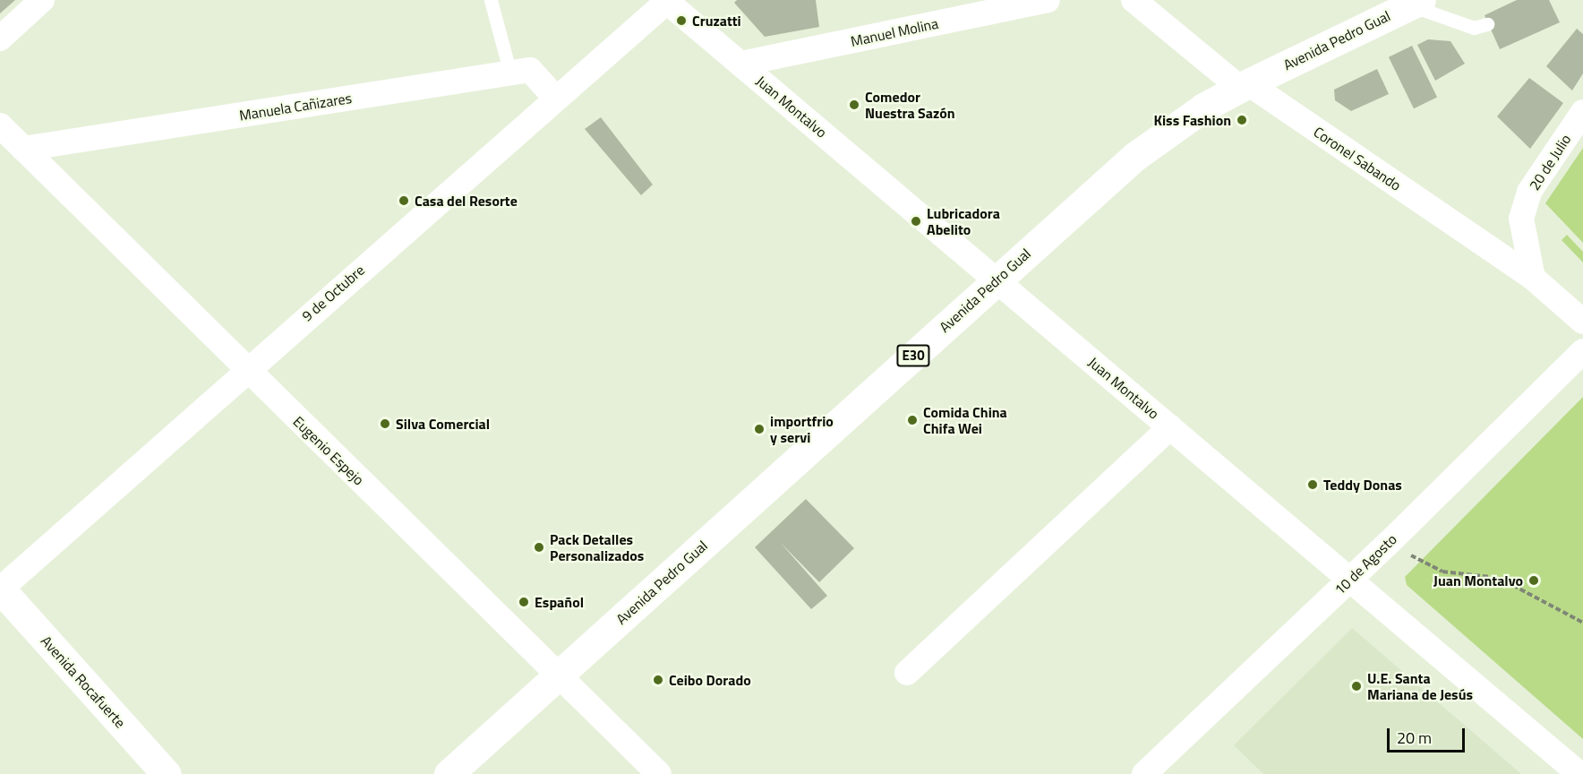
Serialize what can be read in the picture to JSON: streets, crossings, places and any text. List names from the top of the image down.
{
  "streets": {
    "main road": ["Avenida Pedro Gual", "E30", "Avenida Rocafuerte"],
    "street": [
      "Manuel Molina",
      "Manuela Cañizares",
      "Juan Montalvo",
      "Coronel Sabando",
      "20 de Julio",
      "9 de Octubre",
      "Eugenio Espejo",
      "10 de Agosto"
    ]
  },
  "crossings": [
    ["Manuel Molina", "Juan Montalvo"],
    ["Avenida Pedro Gual", "Juan Montalvo"],
    ["Avenida Pedro Gual", "Coronel Sabando"],
    ["Avenida Pedro Gual", "Eugenio Espejo"],
    ["Manuela Cañizares", "9 de Octubre"],
    ["Manuela Cañizares", "Eugenio Espejo"],
    ["Juan Montalvo", "9 de Octubre"],
    ["Juan Montalvo", "10 de Agosto"],
    ["Coronel Sabando", "20 de Julio"],
    ["9 de Octubre", "Eugenio Espejo"],
    ["9 de Octubre", "Avenida Rocafuerte"]
  ],
  "places": [
    "Cruzatti",
    "Comedor Nuestra Sazón",
    "Kiss Fashion",
    "Casa del Resorte",
    "Lubricadora Abelito",
    "Comida China Chifa Wei",
    "Silva Comercial",
    "importfrio y servi",
    "Teddy Donas",
    "Pack Detalles Personalizados",
    "Juan Montalvo",
    "Español",
    "Ceibo Dorado",
    "U.E. Santa Mariana de Jesús"
  ],
  "scale_bar": "20 m"
}
